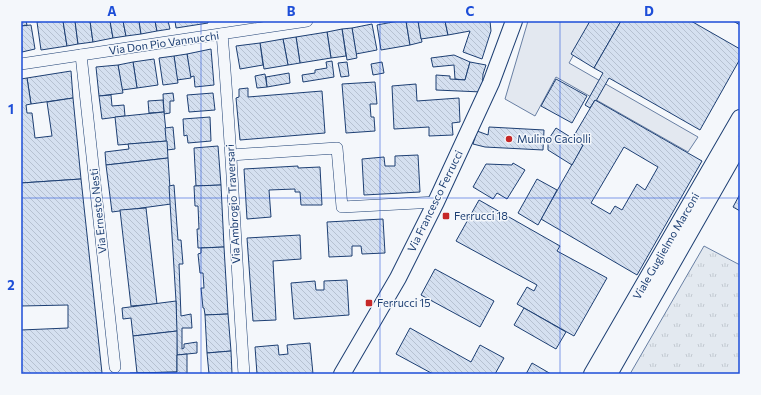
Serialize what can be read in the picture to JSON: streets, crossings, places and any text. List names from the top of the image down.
{
  "streets": {
    "main road": ["Via Francesco Ferrucci", "Viale Guglielmo Marconi"],
    "street": ["Via Don Pio Vannucchi", "Via Ambrogio Traversari", "Via Ernesto Nesti"]
  },
  "crossings": [
    ["Via Don Pio Vannucchi", "Via Ambrogio Traversari"],
    ["Via Don Pio Vannucchi", "Via Ernesto Nesti"]
  ],
  "places": {
    "other": ["Mulino Caciolli"],
    "transit": ["Ferrucci 18", "Ferrucci 15"]
  },
  "grid": {
    "columns": [
      "A",
      "B",
      "C",
      "D"
    ],
    "rows": ["1", "2"]
  }
}
